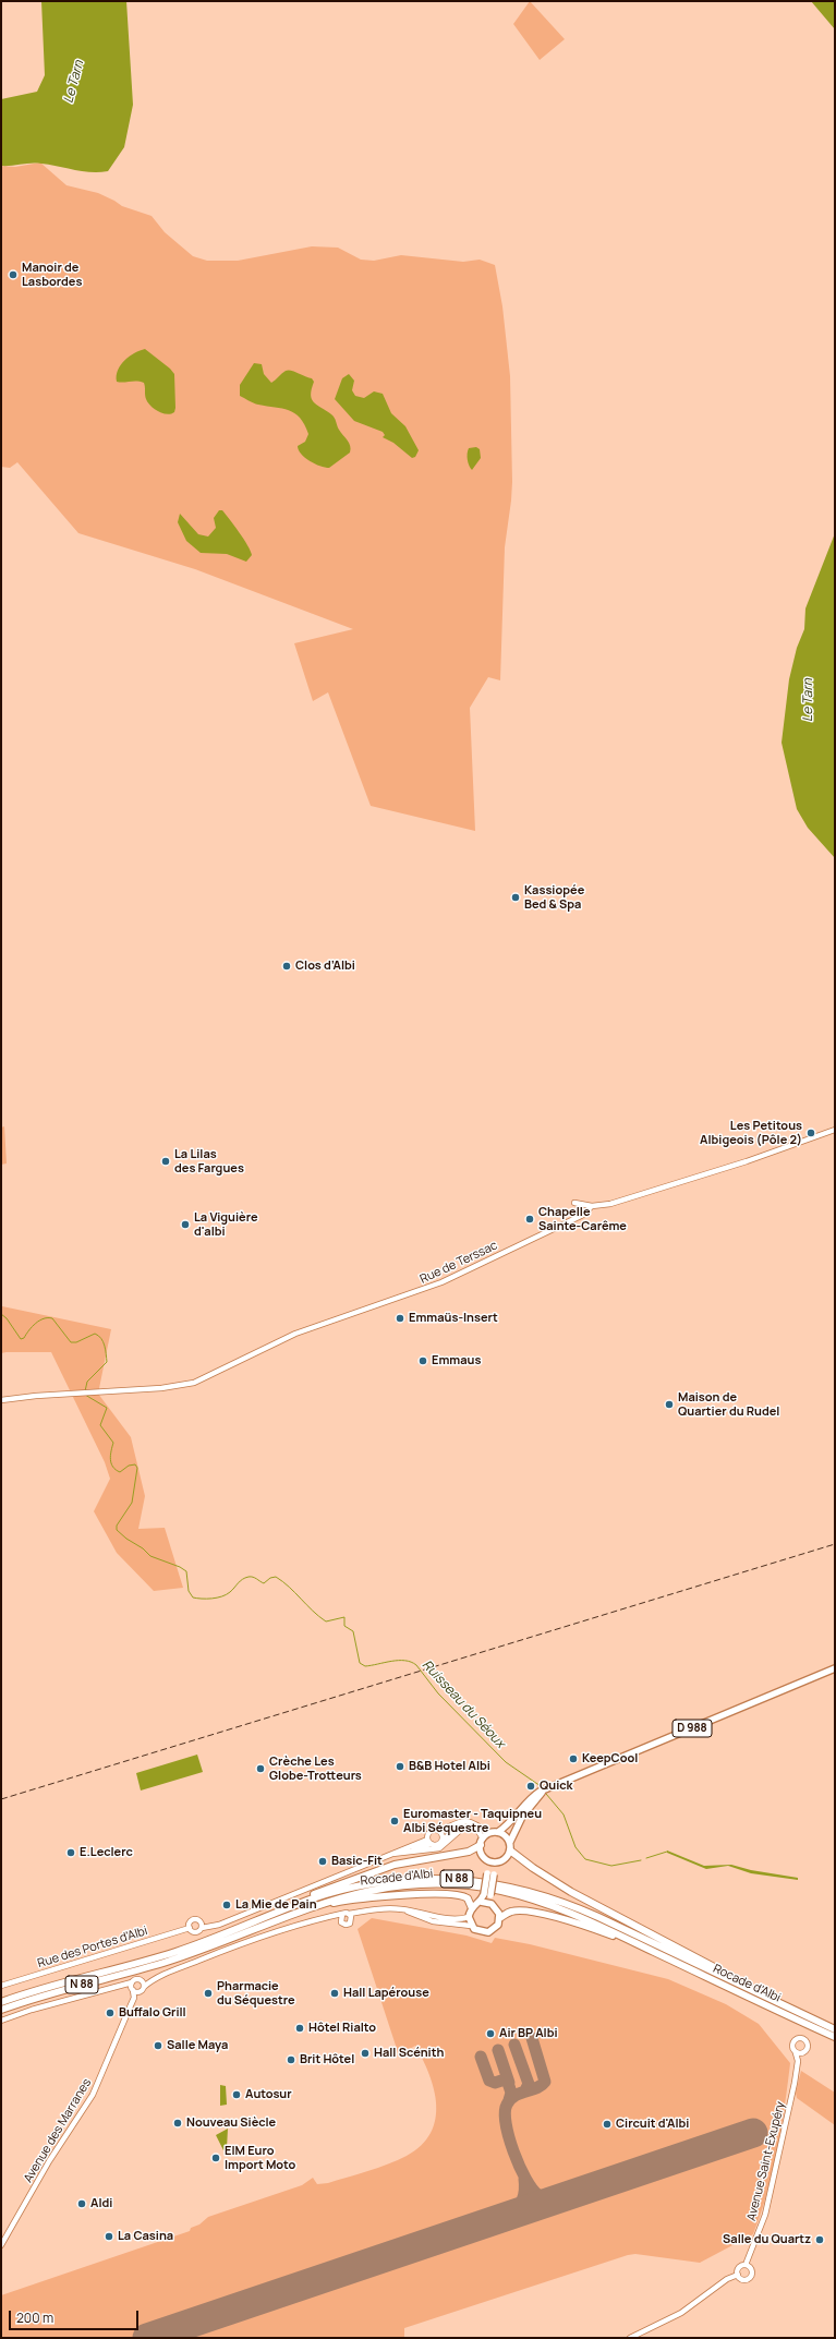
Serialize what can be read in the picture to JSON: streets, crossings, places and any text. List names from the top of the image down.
{
  "streets": {
    "highway": ["Rocade d'Albi", "N 88"],
    "main road": ["D 988"],
    "street": [
      "Rue de Terssac",
      "Rue des Portes d'Albi",
      "Avenue des Marranes",
      "Avenue Saint-Exupéry"
    ]
  },
  "water": ["Le Tarn", "Ruisseau du Séoux"],
  "places": [
    "Manoir de Lasbordes",
    "Kassiopée Bed & Spa",
    "Clos d’Albi",
    "Les Petitous Albigeois (Pôle 2)",
    "La Lilas des Fargues",
    "Chapelle Sainte-Carême",
    "La Viguière d'albi",
    "Emmaüs-Insert",
    "Emmaus",
    "Maison de Quartier du Rudel",
    "KeepCool",
    "B&B Hotel Albi",
    "Crèche Les Globe-Trotteurs",
    "Quick",
    "Euromaster - Taquipneu Albi Séquestre",
    "E.Leclerc",
    "Basic-Fit",
    "La Mie de Pain",
    "Pharmacie du Séquestre",
    "Hall Lapérouse",
    "Buffalo Grill",
    "Hôtel Rialto",
    "Air BP Albi",
    "Salle Maya",
    "Hall Scénith",
    "Brit Hôtel",
    "Autosur",
    "Nouveau Siècle",
    "Circuit d'Albi",
    "EIM Euro Import Moto",
    "Aldi",
    "La Casina",
    "Salle du Quartz"
  ],
  "scale_bar": "200 m"
}
